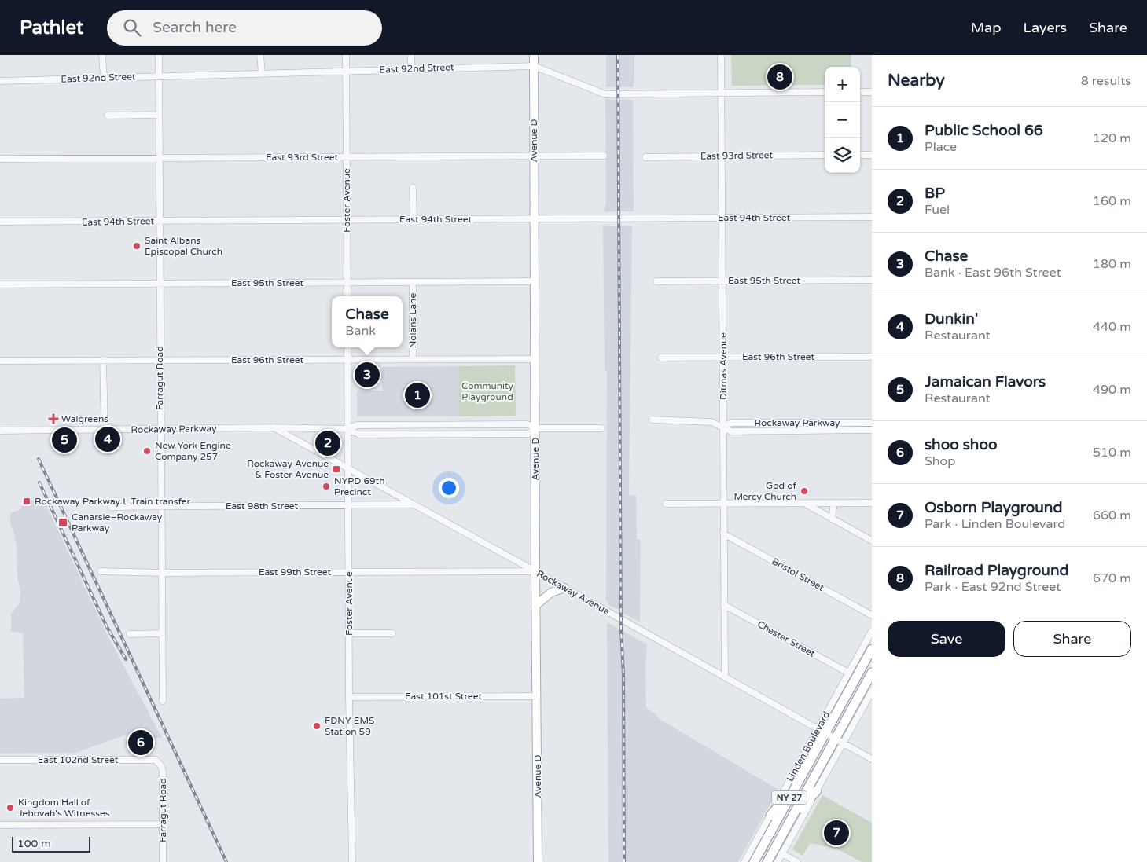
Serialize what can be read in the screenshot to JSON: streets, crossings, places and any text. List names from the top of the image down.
{
  "streets": {
    "highway": ["Linden Boulevard", "NY 27"],
    "main road": ["Avenue D"],
    "street": [
      "East 92nd Street",
      "East 93rd Street",
      "Foster Avenue",
      "East 94th Street",
      "East 95th Street",
      "Nolans Lane",
      "East 96th Street",
      "Ditmas Avenue",
      "Farragut Road",
      "Rockaway Parkway",
      "East 98th Street",
      "East 99th Street",
      "Bristol Street",
      "Rockaway Avenue",
      "Chester Street",
      "East 101st Street",
      "East 102nd Street"
    ]
  },
  "crossings": [
    ["East 92nd Street", "Avenue D"],
    ["East 92nd Street", "Foster Avenue"],
    ["East 92nd Street", "Ditmas Avenue"],
    ["East 92nd Street", "Farragut Road"],
    ["Avenue D", "East 93rd Street"],
    ["Avenue D", "East 94th Street"],
    ["Avenue D", "East 95th Street"],
    ["Avenue D", "East 96th Street"],
    ["Avenue D", "Rockaway Parkway"],
    ["Avenue D", "East 99th Street"],
    ["Avenue D", "Rockaway Avenue"],
    ["Avenue D", "East 101st Street"],
    ["East 93rd Street", "Foster Avenue"],
    ["East 93rd Street", "Ditmas Avenue"],
    ["East 93rd Street", "Farragut Road"],
    ["Foster Avenue", "East 94th Street"],
    ["Foster Avenue", "East 95th Street"],
    ["Foster Avenue", "East 96th Street"],
    ["Foster Avenue", "Rockaway Parkway"],
    ["Foster Avenue", "East 98th Street"],
    ["Foster Avenue", "East 99th Street"],
    ["Foster Avenue", "Rockaway Avenue"],
    ["Foster Avenue", "East 101st Street"],
    ["East 94th Street", "Ditmas Avenue"],
    ["East 94th Street", "Farragut Road"],
    ["East 95th Street", "Nolans Lane"],
    ["East 95th Street", "Ditmas Avenue"],
    ["East 95th Street", "Farragut Road"],
    ["Nolans Lane", "East 96th Street"],
    ["East 96th Street", "Ditmas Avenue"],
    ["East 96th Street", "Farragut Road"],
    ["Ditmas Avenue", "Rockaway Parkway"],
    ["Ditmas Avenue", "Bristol Street"],
    ["Ditmas Avenue", "Rockaway Avenue"],
    ["Ditmas Avenue", "Chester Street"],
    ["Farragut Road", "Rockaway Parkway"],
    ["Farragut Road", "East 98th Street"],
    ["Farragut Road", "East 99th Street"],
    ["Farragut Road", "East 102nd Street"],
    ["Rockaway Parkway", "Rockaway Avenue"],
    ["East 98th Street", "Rockaway Avenue"],
    ["East 99th Street", "Rockaway Avenue"],
    ["Rockaway Avenue", "Linden Boulevard"],
    ["Chester Street", "Linden Boulevard"]
  ],
  "parks": ["Community Playground"],
  "places": {
    "other": [
      "Saint Albans Episcopal Church",
      "New York Engine Company 257",
      "NYPD 69th Precinct",
      "God of Mercy Church",
      "FDNY EMS Station 59",
      "Kingdom Hall of Jehovah's Witnesses"
    ],
    "health": ["Walgreens"],
    "transit": ["Rockaway Avenue & Foster Avenue", "Rockaway Parkway L Train transfer", "Canarsie–Rockaway Parkway"]
  },
  "scale_bar": "100 m",
  "page": {
    "header": "Pathlet",
    "search": "Search here",
    "nav": ["Map", "Layers", "Share"],
    "heading": ["Nearby", "8 results"],
    "pins": [
      "8",
      "3",
      "1",
      "4",
      "5",
      "2",
      "6",
      "7"
    ],
    "map_buttons": ["+", "−"],
    "list": [
      {
        "mark": "1",
        "name": "Public School 66",
        "note": "Place",
        "value": "120 m"
      },
      {
        "mark": "2",
        "name": "BP",
        "note": "Fuel",
        "value": "160 m"
      },
      {
        "mark": "3",
        "name": "Chase",
        "note": "Bank · East 96th Street",
        "value": "180 m"
      },
      {
        "mark": "4",
        "name": "Dunkin'",
        "note": "Restaurant",
        "value": "440 m"
      },
      {
        "mark": "5",
        "name": "Jamaican Flavors",
        "note": "Restaurant",
        "value": "490 m"
      },
      {
        "mark": "6",
        "name": "shoo shoo",
        "note": "Shop",
        "value": "510 m"
      },
      {
        "mark": "7",
        "name": "Osborn Playground",
        "note": "Park · Linden Boulevard",
        "value": "660 m"
      },
      {
        "mark": "8",
        "name": "Railroad Playground",
        "note": "Park · East 92nd Street",
        "value": "670 m"
      }
    ],
    "popup": ["Chase", "Bank"],
    "buttons": ["Save", "Share"],
    "scale": "100 m"
  }
}
